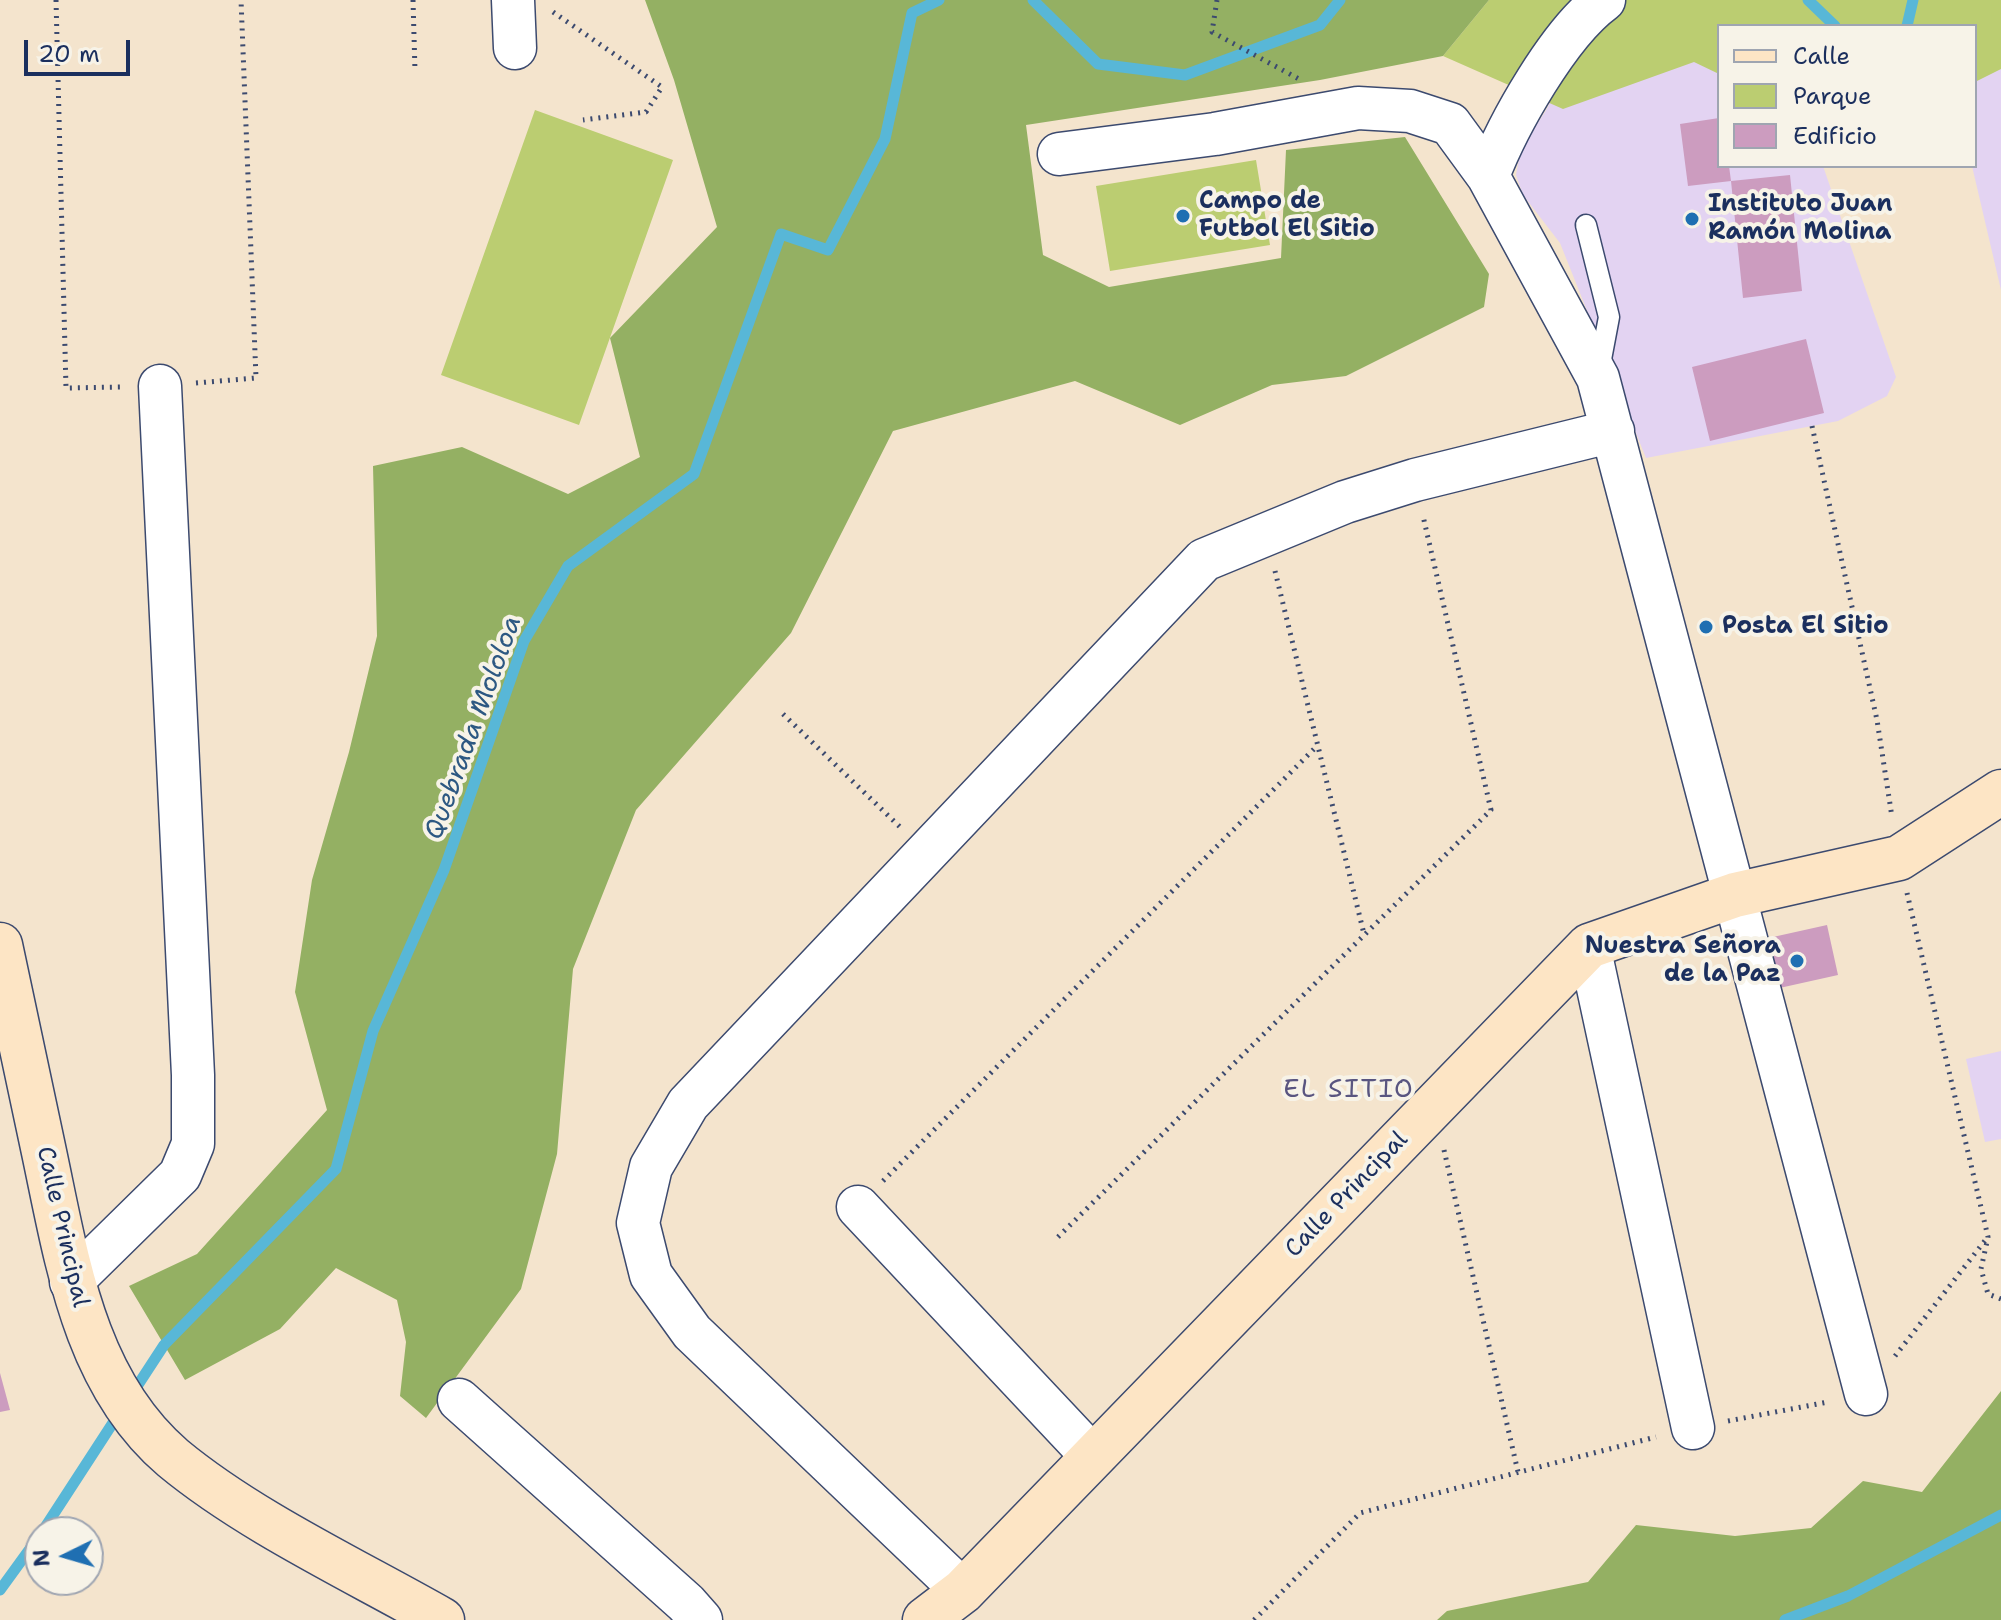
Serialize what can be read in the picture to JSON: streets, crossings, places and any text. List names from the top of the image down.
{
  "streets": {
    "street": ["Calle Principal"]
  },
  "districts": ["EL SITIO"],
  "water": ["Quebrada Mololoa"],
  "places": [
    "Campo de Futbol El Sitio",
    "Instituto Juan Ramón Molina",
    "Posta El Sitio",
    "Nuestra Señora de la Paz"
  ],
  "legend": ["Calle", "Parque", "Edificio"],
  "scale_bar": "20 m",
  "north": "left"
}
